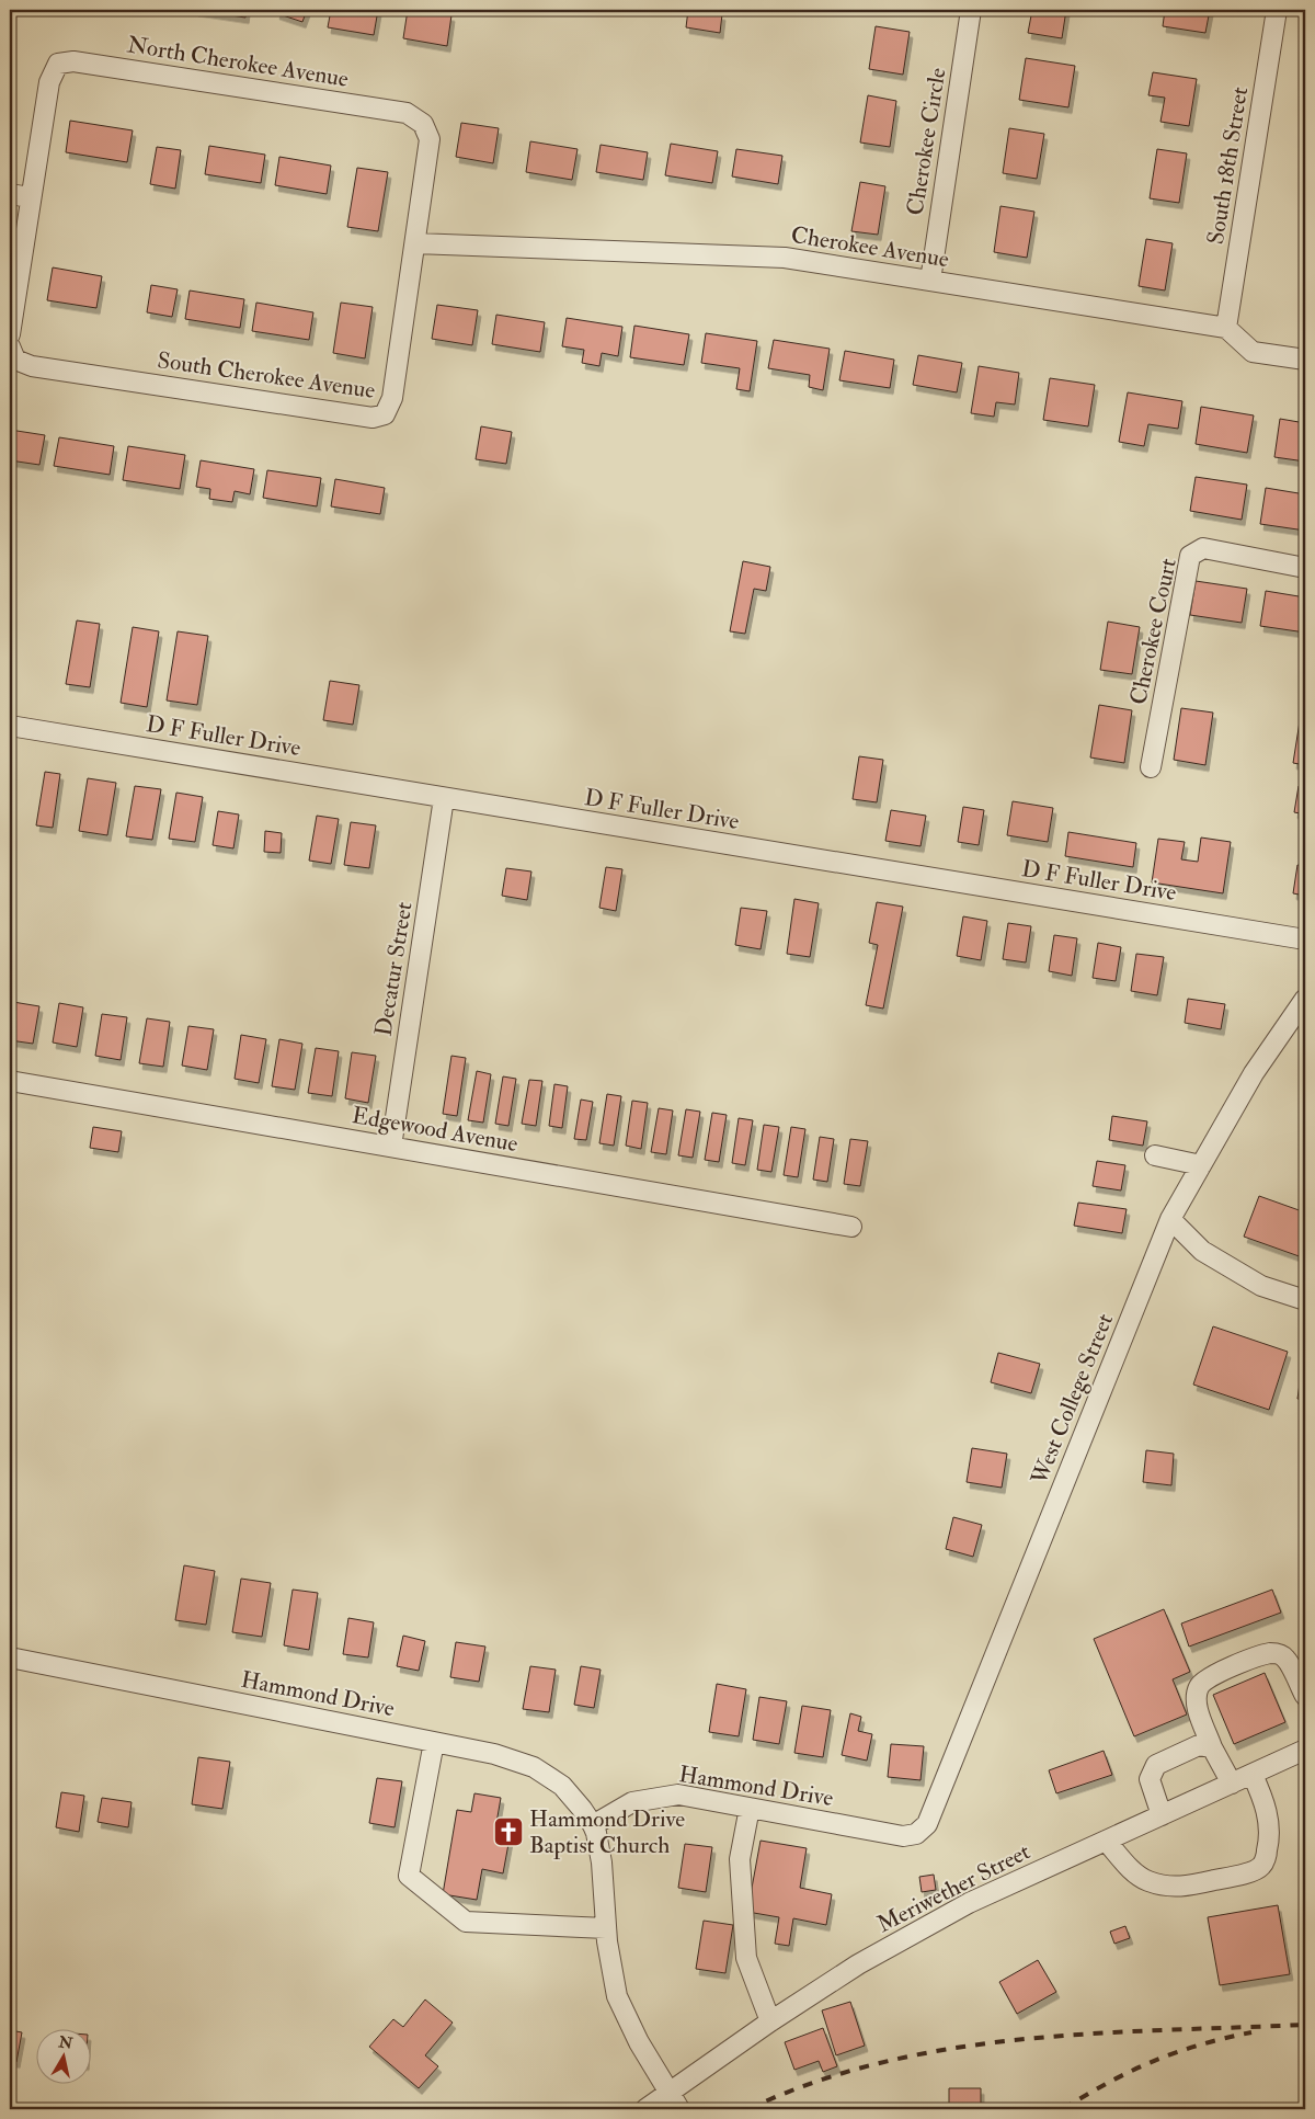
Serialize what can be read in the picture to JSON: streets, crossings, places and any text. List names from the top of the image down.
{
  "streets": {
    "street": [
      "North Cherokee Avenue",
      "Cherokee Circle",
      "South 18th Street",
      "Cherokee Avenue",
      "South Cherokee Avenue",
      "Cherokee Court",
      "D F Fuller Drive",
      "Decatur Street",
      "Edgewood Avenue",
      "West College Street",
      "Hammond Drive",
      "Meriwether Street"
    ]
  },
  "crossings": [
    ["North Cherokee Avenue", "Cherokee Avenue"],
    ["North Cherokee Avenue", "South Cherokee Avenue"],
    ["Cherokee Circle", "Cherokee Avenue"],
    ["South 18th Street", "Cherokee Avenue"],
    ["Cherokee Avenue", "South Cherokee Avenue"],
    ["D F Fuller Drive", "Decatur Street"],
    ["Decatur Street", "Edgewood Avenue"],
    ["West College Street", "Hammond Drive"],
    ["Hammond Drive", "Meriwether Street"]
  ],
  "places": {
    "church": ["Hammond Drive Baptist Church"]
  },
  "north": "top"
}
